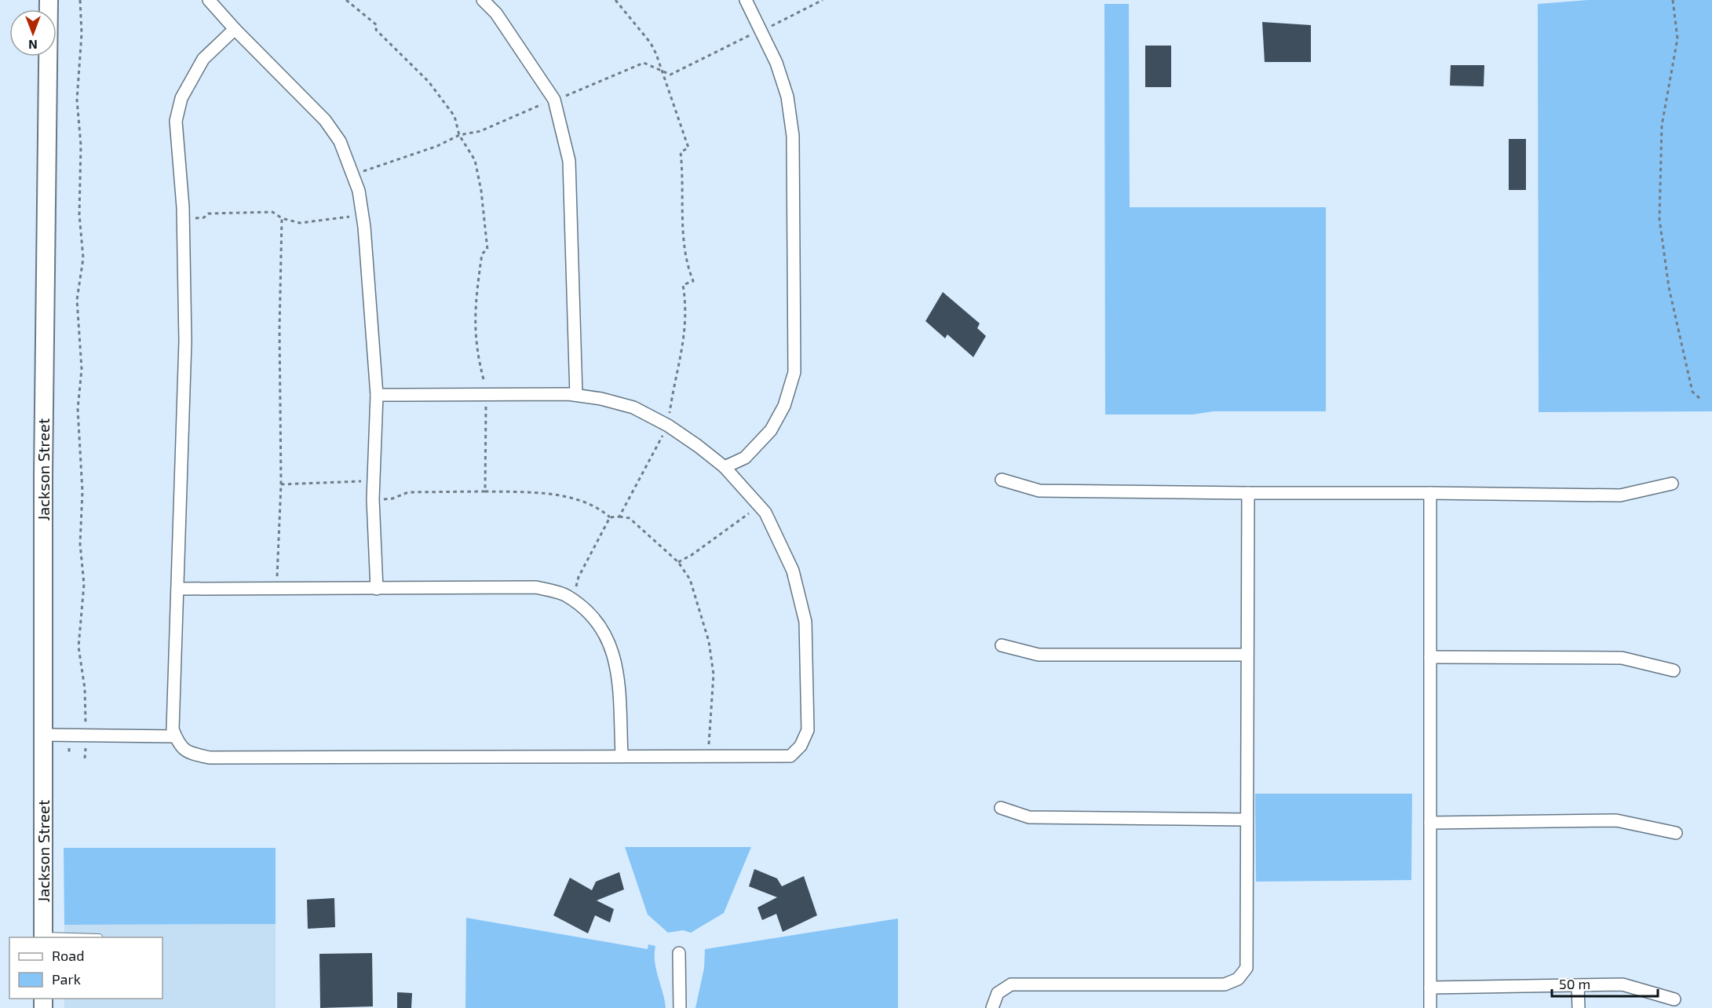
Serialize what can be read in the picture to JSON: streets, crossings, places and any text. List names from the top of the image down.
{
  "streets": {
    "main road": ["Jackson Street"]
  },
  "legend": ["Road", "Park"],
  "scale_bar": "50 m",
  "north": "bottom"
}
